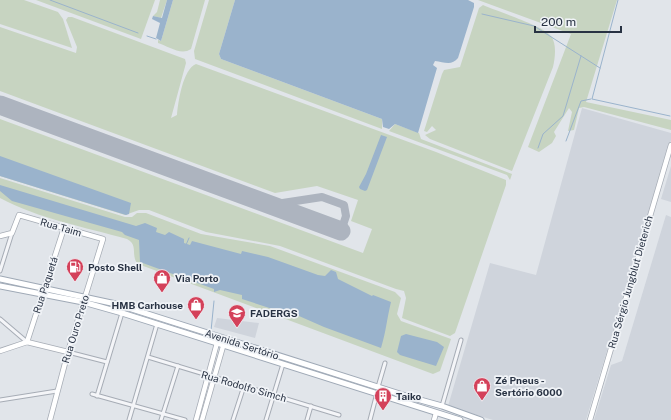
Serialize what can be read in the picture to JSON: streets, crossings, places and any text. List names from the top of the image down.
{
  "streets": {
    "main road": ["Avenida Sertório"],
    "street": [
      "Rua Taim",
      "Rua Sérgio Jungblut Dieterich",
      "Rua Paquetá",
      "Rua Ouro Preto",
      "Rua Rodolfo Simch"
    ]
  },
  "crossings": [
    ["Rua Taim", "Rua Paquetá"],
    ["Rua Taim", "Rua Ouro Preto"],
    ["Rua Paquetá", "Avenida Sertório"],
    ["Rua Ouro Preto", "Avenida Sertório"]
  ],
  "places": {
    "fuel station": ["Posto Shell"],
    "shop": ["Via Porto", "HMB Carhouse", "Zé Pneus - Sertório 6000"],
    "school or university": ["FADERGS"],
    "building": ["Taiko"]
  },
  "scale_bar": "200 m"
}
